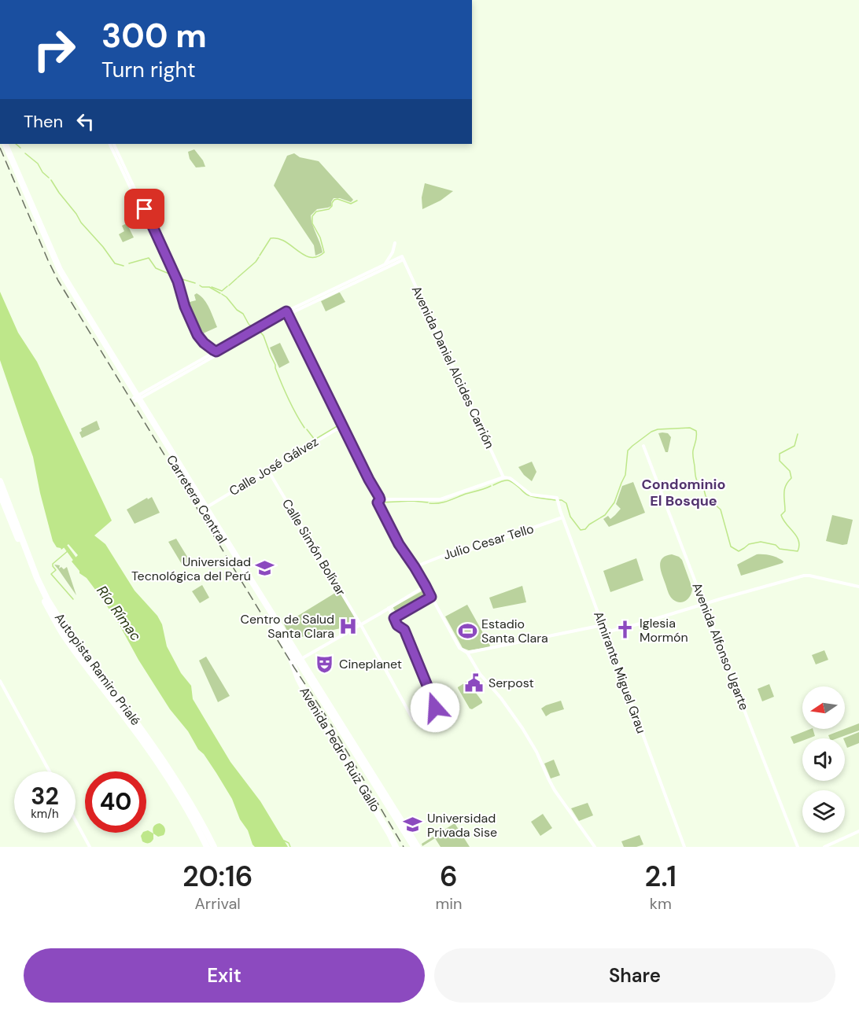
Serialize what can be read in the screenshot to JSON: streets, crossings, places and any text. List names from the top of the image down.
{
  "streets": {
    "highway": ["Carretera Central", "Autopista Ramiro Prialé", "Avenida Pedro Ruiz Gallo"],
    "street": [
      "Avenida Daniel Alcides Carrión",
      "Calle José Gálvez",
      "Julio Cesar Tello",
      "Calle Simón Bolívar",
      "Avenida Alfonso Ugarte",
      "Almirante Miguel Grau"
    ]
  },
  "crossings": [
    ["Avenida Daniel Alcides Carrión", "Almirante Miguel Grau"],
    ["Calle José Gálvez", "Carretera Central"],
    ["Calle José Gálvez", "Calle Simón Bolívar"],
    ["Carretera Central", "Avenida Pedro Ruiz Gallo"],
    ["Julio Cesar Tello", "Almirante Miguel Grau"]
  ],
  "districts": ["Condominio El Bosque"],
  "water": ["Río Rímac"],
  "places": {
    "school or university": ["Universidad Tecnológica del Perú", "Universidad Privada Sise"],
    "hospital": ["Centro de Salud Santa Clara"],
    "church": ["Iglesia Mormón"],
    "sports": ["Estadio Santa Clara"],
    "theatre": ["Cineplanet"],
    "public building": ["Serpost"]
  },
  "north": "left",
  "page": {
    "turn": ["300 m", "Turn right"],
    "then": "Then",
    "speed": "32 km/h",
    "limit": "40",
    "eta": [
      "20:16",
      "Arrival",
      "6",
      "min",
      "2.1",
      "km"
    ],
    "buttons": ["Exit", "Share"]
  }
}
